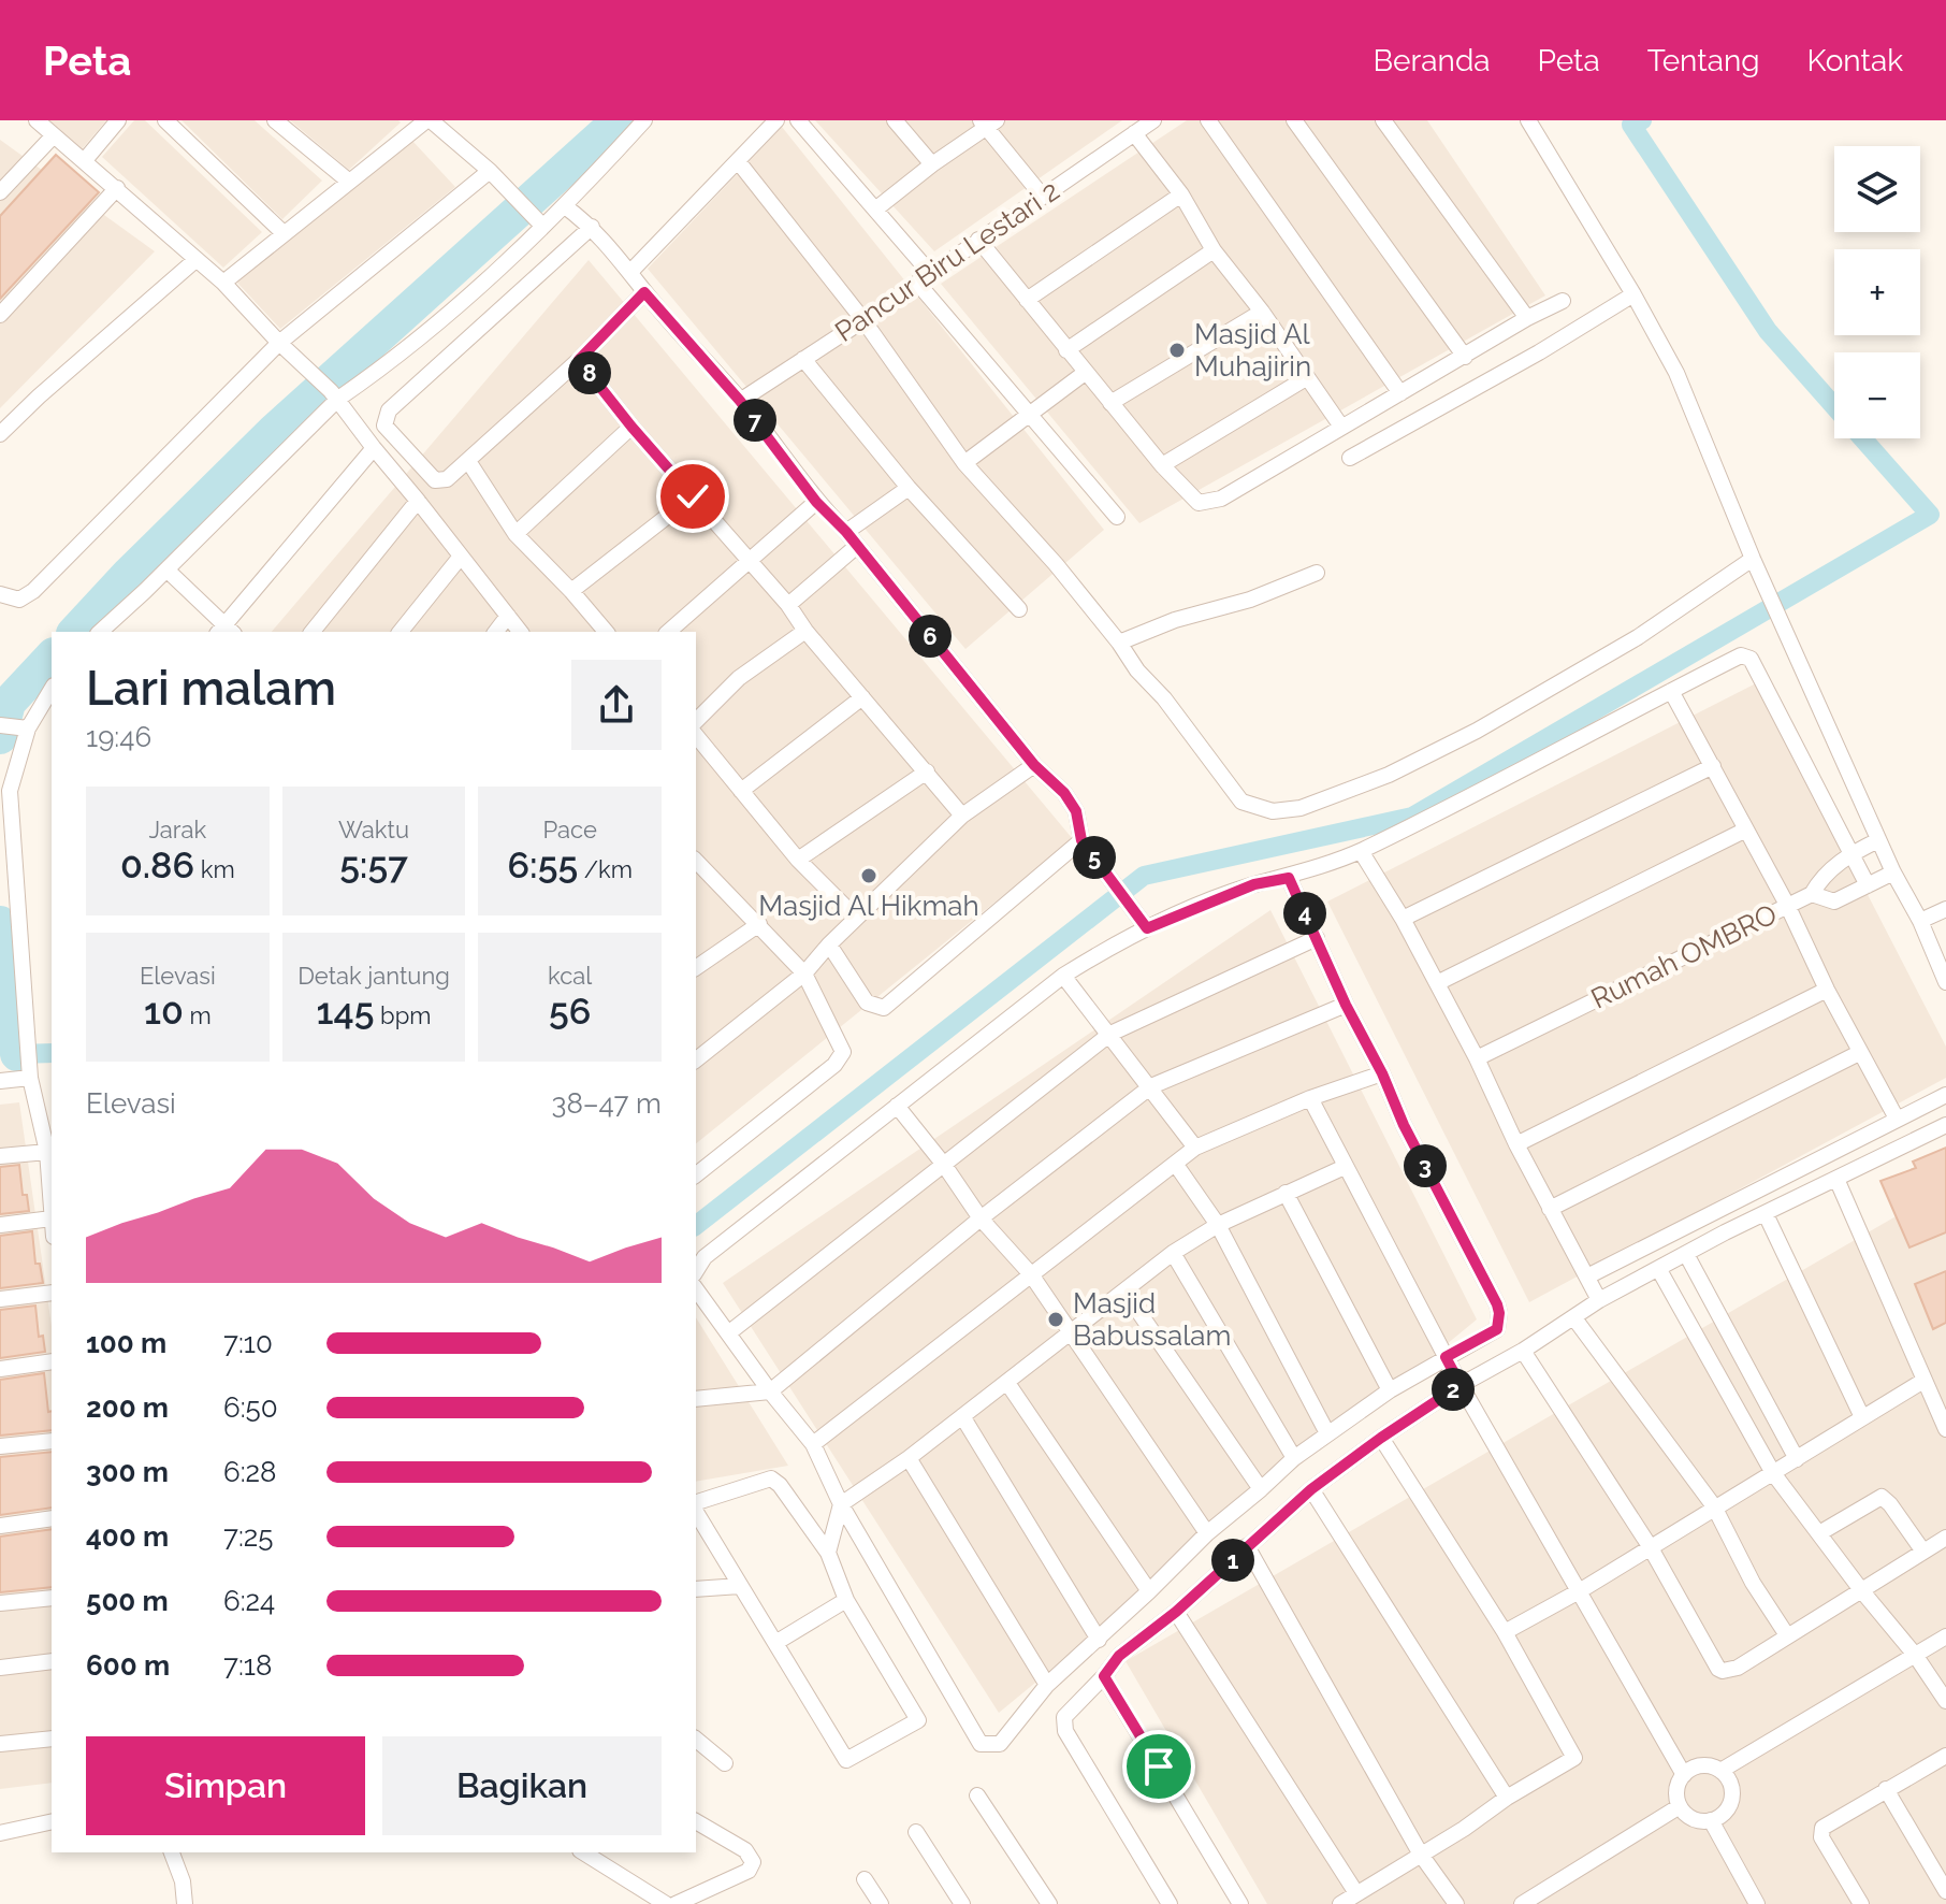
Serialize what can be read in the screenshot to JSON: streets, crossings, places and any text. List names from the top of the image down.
{
  "streets": {
    "street": ["Pancur Biru Lestari 2", "Rumah OMBRO"]
  },
  "places": ["Masjid Al Muhajirin", "Masjid Al Hikmah", "Masjid Babussalam"],
  "page": {
    "header": "Peta",
    "nav": [
      "Beranda",
      "Peta",
      "Tentang",
      "Kontak"
    ],
    "map_buttons": ["+", "−"],
    "pins": [
      "8",
      "7",
      "6",
      "5",
      "4",
      "3",
      "2",
      "1"
    ],
    "heading": ["Lari malam", "19:46"],
    "stats": [
      ["Jarak", "0.86 km"],
      ["Waktu", "5:57"],
      ["Pace", "6:55 /km"],
      ["Elevasi", "10 m"],
      ["Detak jantung", "145 bpm"],
      ["kcal", "56"]
    ],
    "chart": ["Elevasi", "38–47 m"],
    "list": [
      {
        "name": "100 m",
        "note": "7:10"
      },
      {
        "name": "200 m",
        "note": "6:50"
      },
      {
        "name": "300 m",
        "note": "6:28"
      },
      {
        "name": "400 m",
        "note": "7:25"
      },
      {
        "name": "500 m",
        "note": "6:24"
      },
      {
        "name": "600 m",
        "note": "7:18"
      }
    ],
    "buttons": ["Simpan", "Bagikan"]
  }
}
